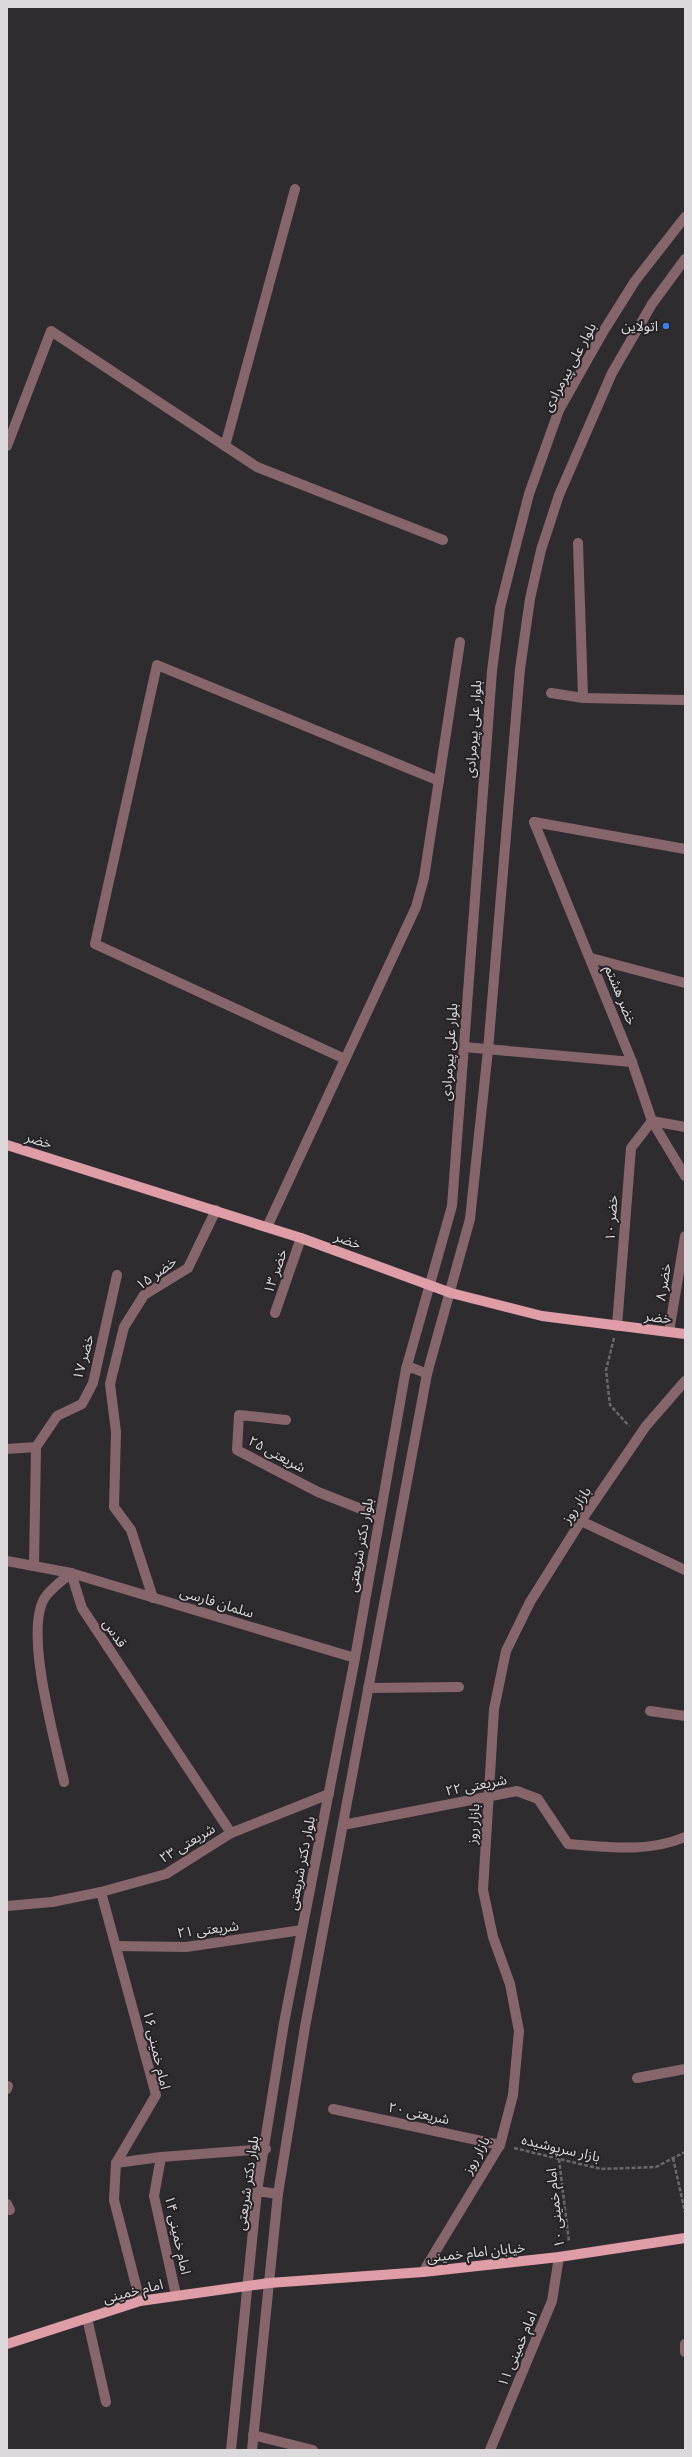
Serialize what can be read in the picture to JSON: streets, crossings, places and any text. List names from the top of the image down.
{
  "streets": {
    "main road": ["خضر", "خیابان امام خمینی", "امام خمینی"],
    "street": [
      "بلوار علی پیرمرادی",
      "خضر هشتم",
      "خضر ۱۰",
      "خضر ۱۳",
      "خضر ۱۵",
      "خضر ۸",
      "خضر ۱۷",
      "شریعتی ۲۵",
      "بازار روز",
      "بلوار دکتر شریعتی",
      "سلمان فارسی",
      "قدس",
      "شریعتی ۲۲",
      "شریعتی ۲۳",
      "شریعتی ۲۱",
      "امام خمینی ۱۶",
      "شریعتی ۲۰",
      "امام خمینی ۱۴",
      "امام خمینی ۱۱"
    ],
    "path": ["بازار سرپوشیده", "امام خمینی ۱۰"]
  },
  "crossings": [
    ["بلوار علی پیرمرادی", "خضر"],
    ["بلوار علی پیرمرادی", "بلوار دکتر شریعتی"],
    ["خضر هشتم", "خضر ۱۰"],
    ["خضر", "خضر ۱۰"],
    ["خضر", "خضر ۱۳"],
    ["خضر", "خضر ۱۵"],
    ["خضر", "خضر ۸"],
    ["خضر", "بلوار دکتر شریعتی"],
    ["خضر ۱۵", "سلمان فارسی"],
    ["شریعتی ۲۵", "بلوار دکتر شریعتی"],
    ["بازار روز", "شریعتی ۲۲"],
    ["بازار روز", "شریعتی ۲۰"],
    ["بازار روز", "بازار سرپوشیده"],
    ["بازار روز", "خیابان امام خمینی"],
    ["بلوار دکتر شریعتی", "سلمان فارسی"],
    ["بلوار دکتر شریعتی", "شریعتی ۲۳"],
    ["بلوار دکتر شریعتی", "شریعتی ۲۱"],
    ["بلوار دکتر شریعتی", "امام خمینی"],
    ["سلمان فارسی", "قدس"],
    ["قدس", "شریعتی ۲۳"],
    ["شریعتی ۲۳", "امام خمینی ۱۶"],
    ["شریعتی ۲۱", "امام خمینی ۱۶"],
    ["امام خمینی ۱۶", "امام خمینی"],
    ["شریعتی ۲۰", "بازار سرپوشیده"],
    ["بازار سرپوشیده", "امام خمینی ۱۰"],
    ["امام خمینی ۱۰", "خیابان امام خمینی"],
    ["امام خمینی ۱۴", "امام خمینی"],
    ["خیابان امام خمینی", "امام خمینی"],
    ["خیابان امام خمینی", "امام خمینی ۱۱"]
  ],
  "places": ["اتولاین"]
}
